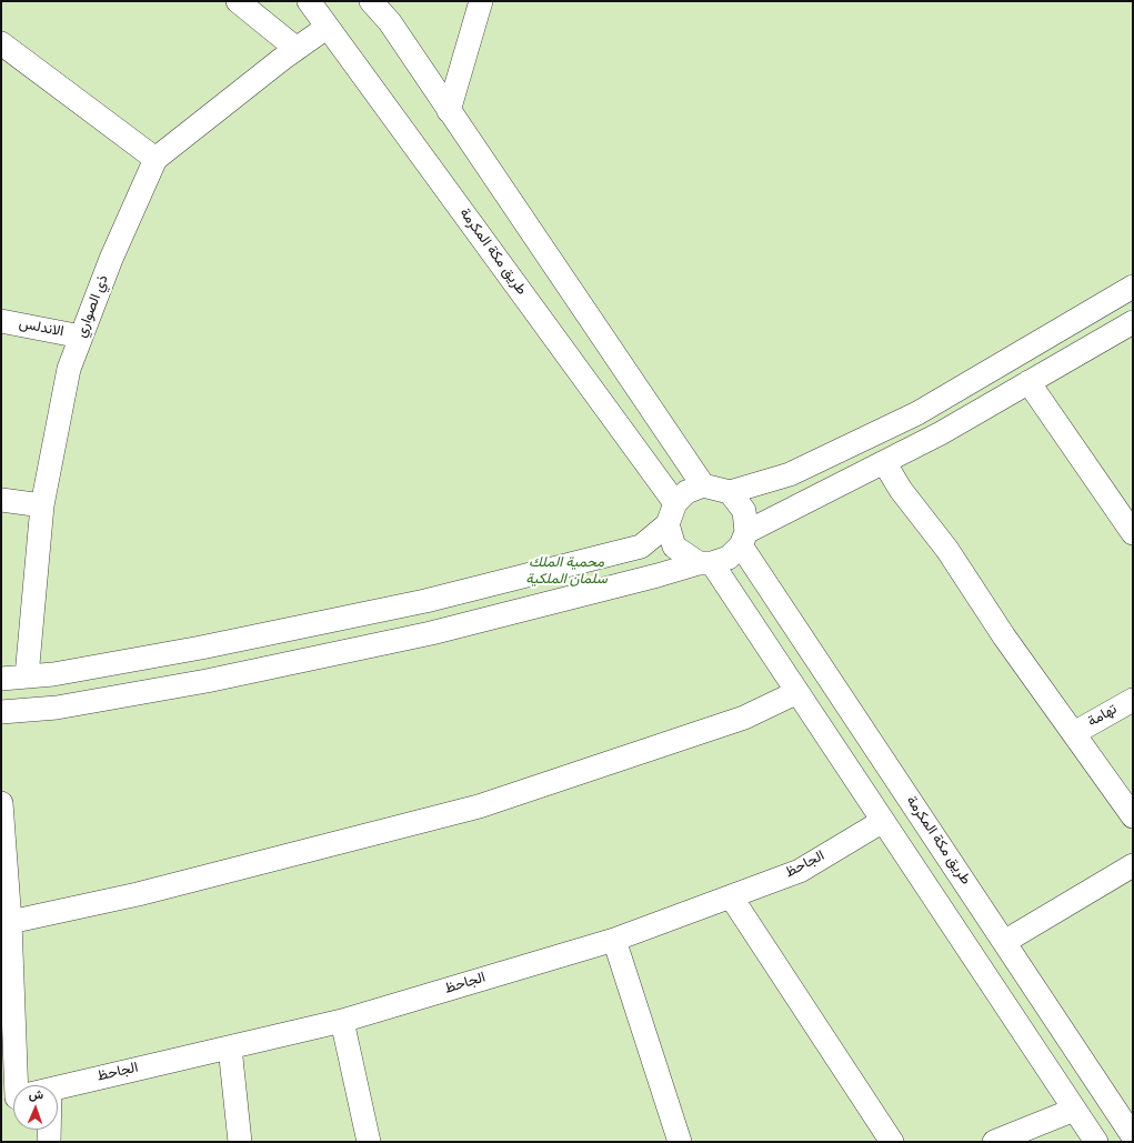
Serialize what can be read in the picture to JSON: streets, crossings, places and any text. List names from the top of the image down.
{
  "streets": {
    "street": [
      "طريق مكة المكرمة",
      "ذي الصواري",
      "الاندلس",
      "تهامة",
      "الجاحظ"
    ]
  },
  "crossings": [
    ["طريق مكة المكرمة", "ذي الصواري"],
    ["ذي الصواري", "الاندلس"]
  ],
  "parks": ["محمية الملك سلمان الملكية"],
  "north": "top"
}
